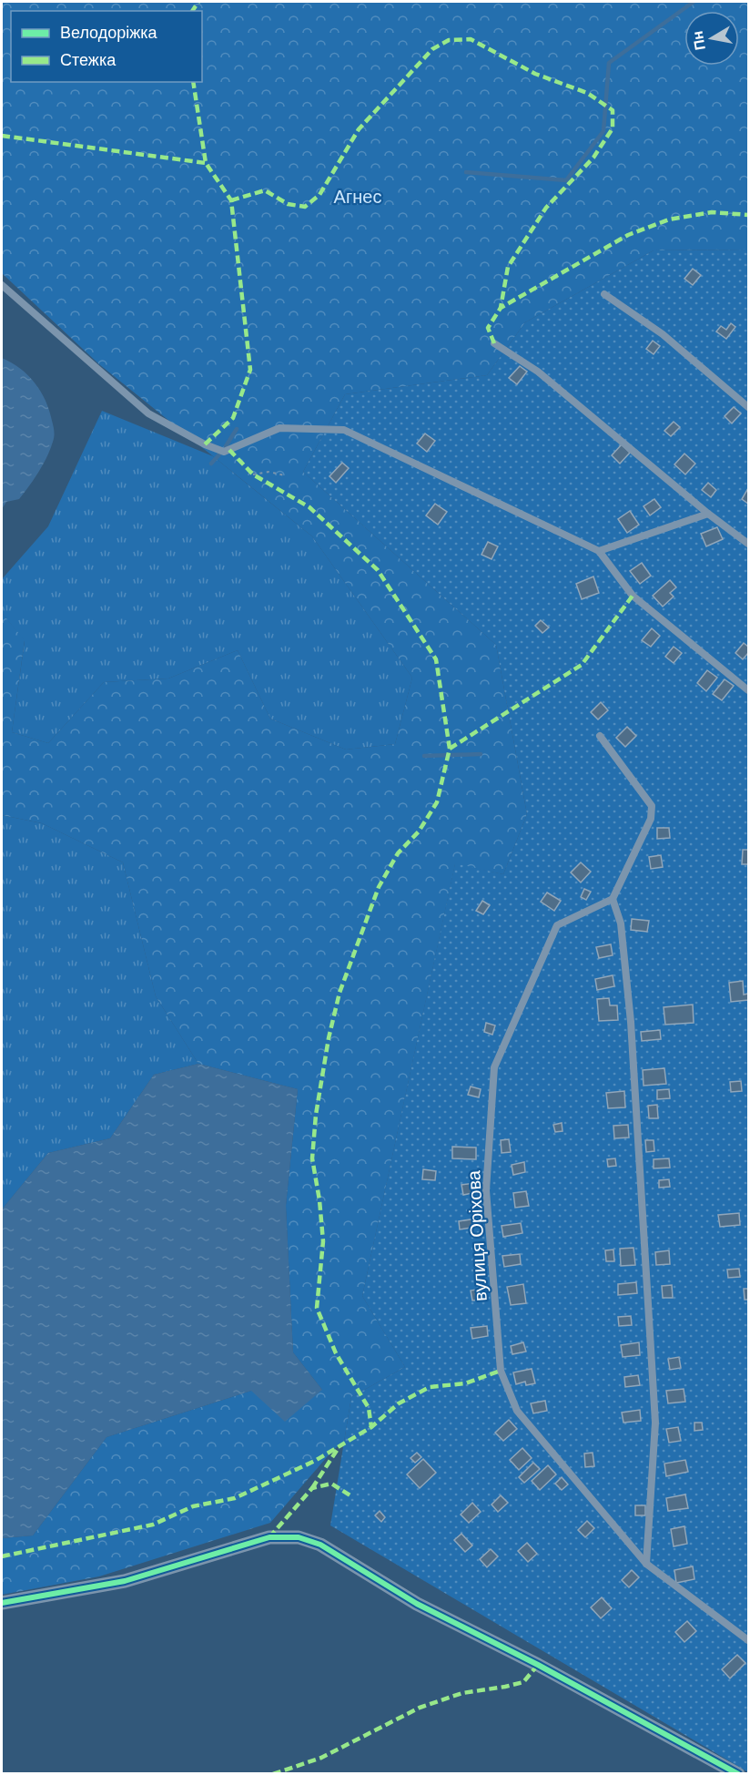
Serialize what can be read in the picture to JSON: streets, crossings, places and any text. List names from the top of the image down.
{
  "streets": {
    "lane": ["вулиця Оріхова"]
  },
  "parks": ["Агнес"],
  "legend": ["Велодоріжка", "Стежка"],
  "north": "left"
}
